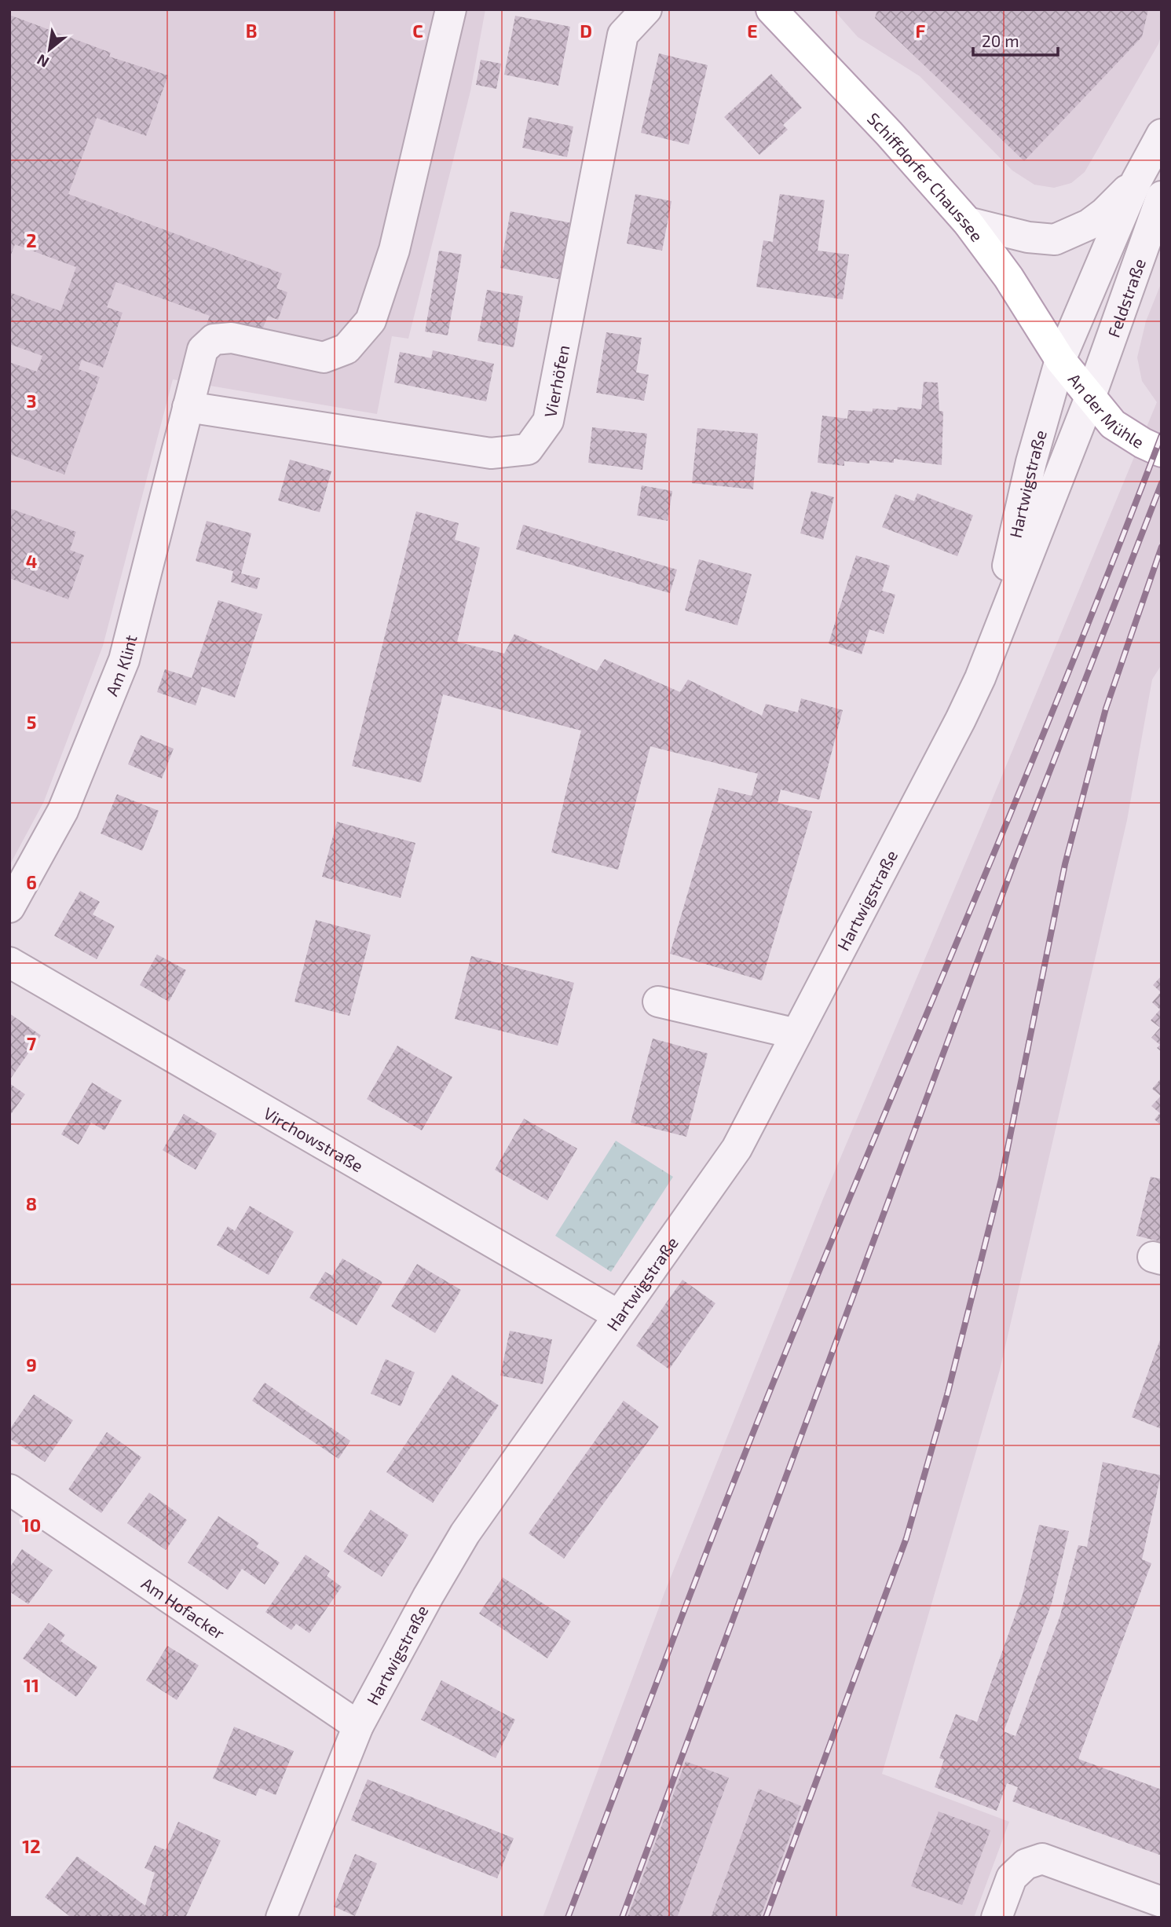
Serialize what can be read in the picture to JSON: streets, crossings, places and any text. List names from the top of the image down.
{
  "streets": {
    "main road": ["Schiffdorfer Chaussee", "An der Mühle"],
    "street": [
      "Feldstraße",
      "Vierhöfen",
      "Hartwigstraße",
      "Am Klint",
      "Virchowstraße",
      "Am Hofacker"
    ]
  },
  "crossings": [
    ["Schiffdorfer Chaussee", "Feldstraße"],
    ["Schiffdorfer Chaussee", "An der Mühle"],
    ["Schiffdorfer Chaussee", "Hartwigstraße"],
    ["Feldstraße", "An der Mühle"],
    ["Feldstraße", "Hartwigstraße"],
    ["Vierhöfen", "Am Klint"],
    ["An der Mühle", "Hartwigstraße"],
    ["Hartwigstraße", "Virchowstraße"],
    ["Hartwigstraße", "Am Hofacker"]
  ],
  "scale_bar": "20 m",
  "north": "bottom left",
  "grid": {
    "columns": [
      "B",
      "C",
      "D",
      "E",
      "F"
    ],
    "rows": [
      "2",
      "3",
      "4",
      "5",
      "6",
      "7",
      "8",
      "9",
      "10",
      "11",
      "12"
    ]
  }
}
